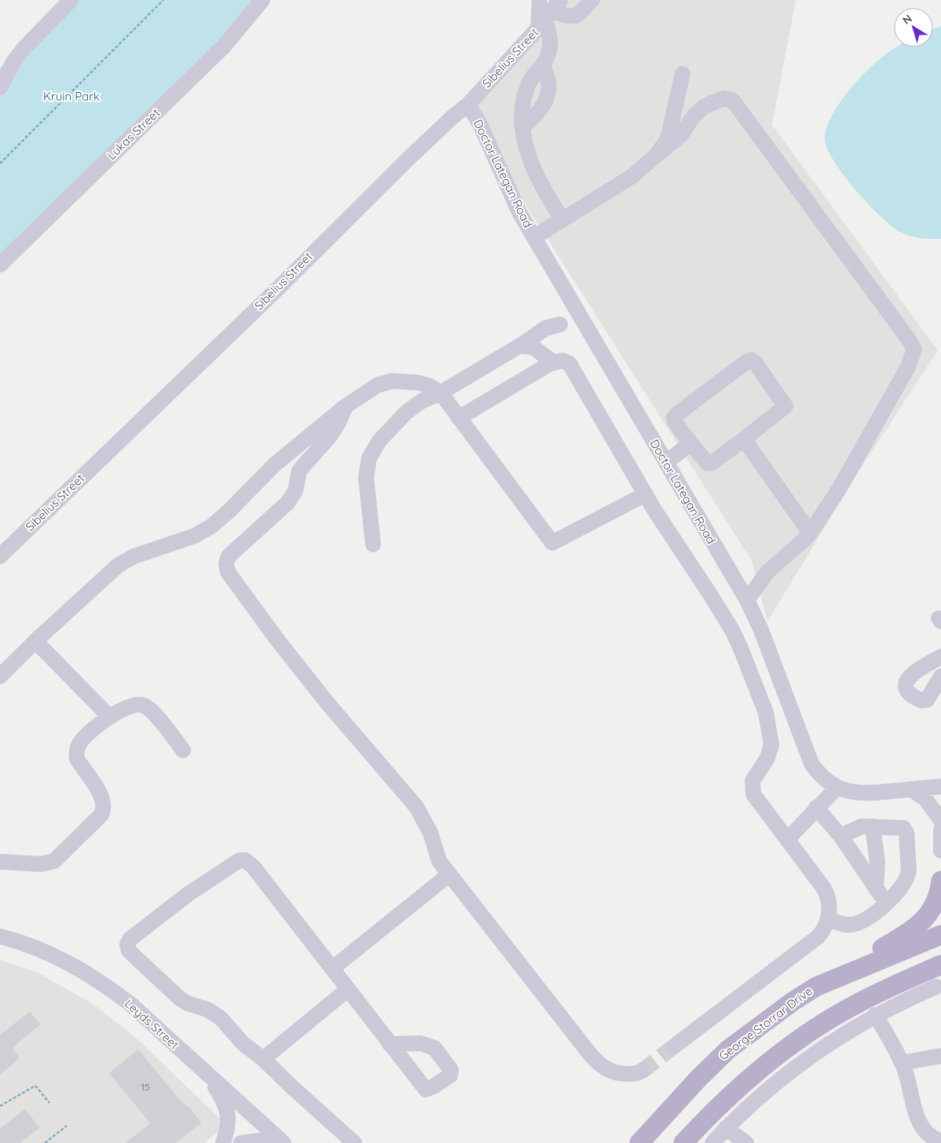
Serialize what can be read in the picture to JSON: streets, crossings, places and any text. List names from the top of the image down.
{
  "streets": {
    "main road": ["George Storrar Drive"],
    "street": [
      "Sibelius Street",
      "Lukas Street",
      "Doctor Lategan Road",
      "Leyds Street"
    ]
  },
  "crossings": [
    ["Sibelius Street", "Doctor Lategan Road"]
  ],
  "parks": ["Kruin Park"],
  "house_numbers": ["15"],
  "north": "top left"
}
